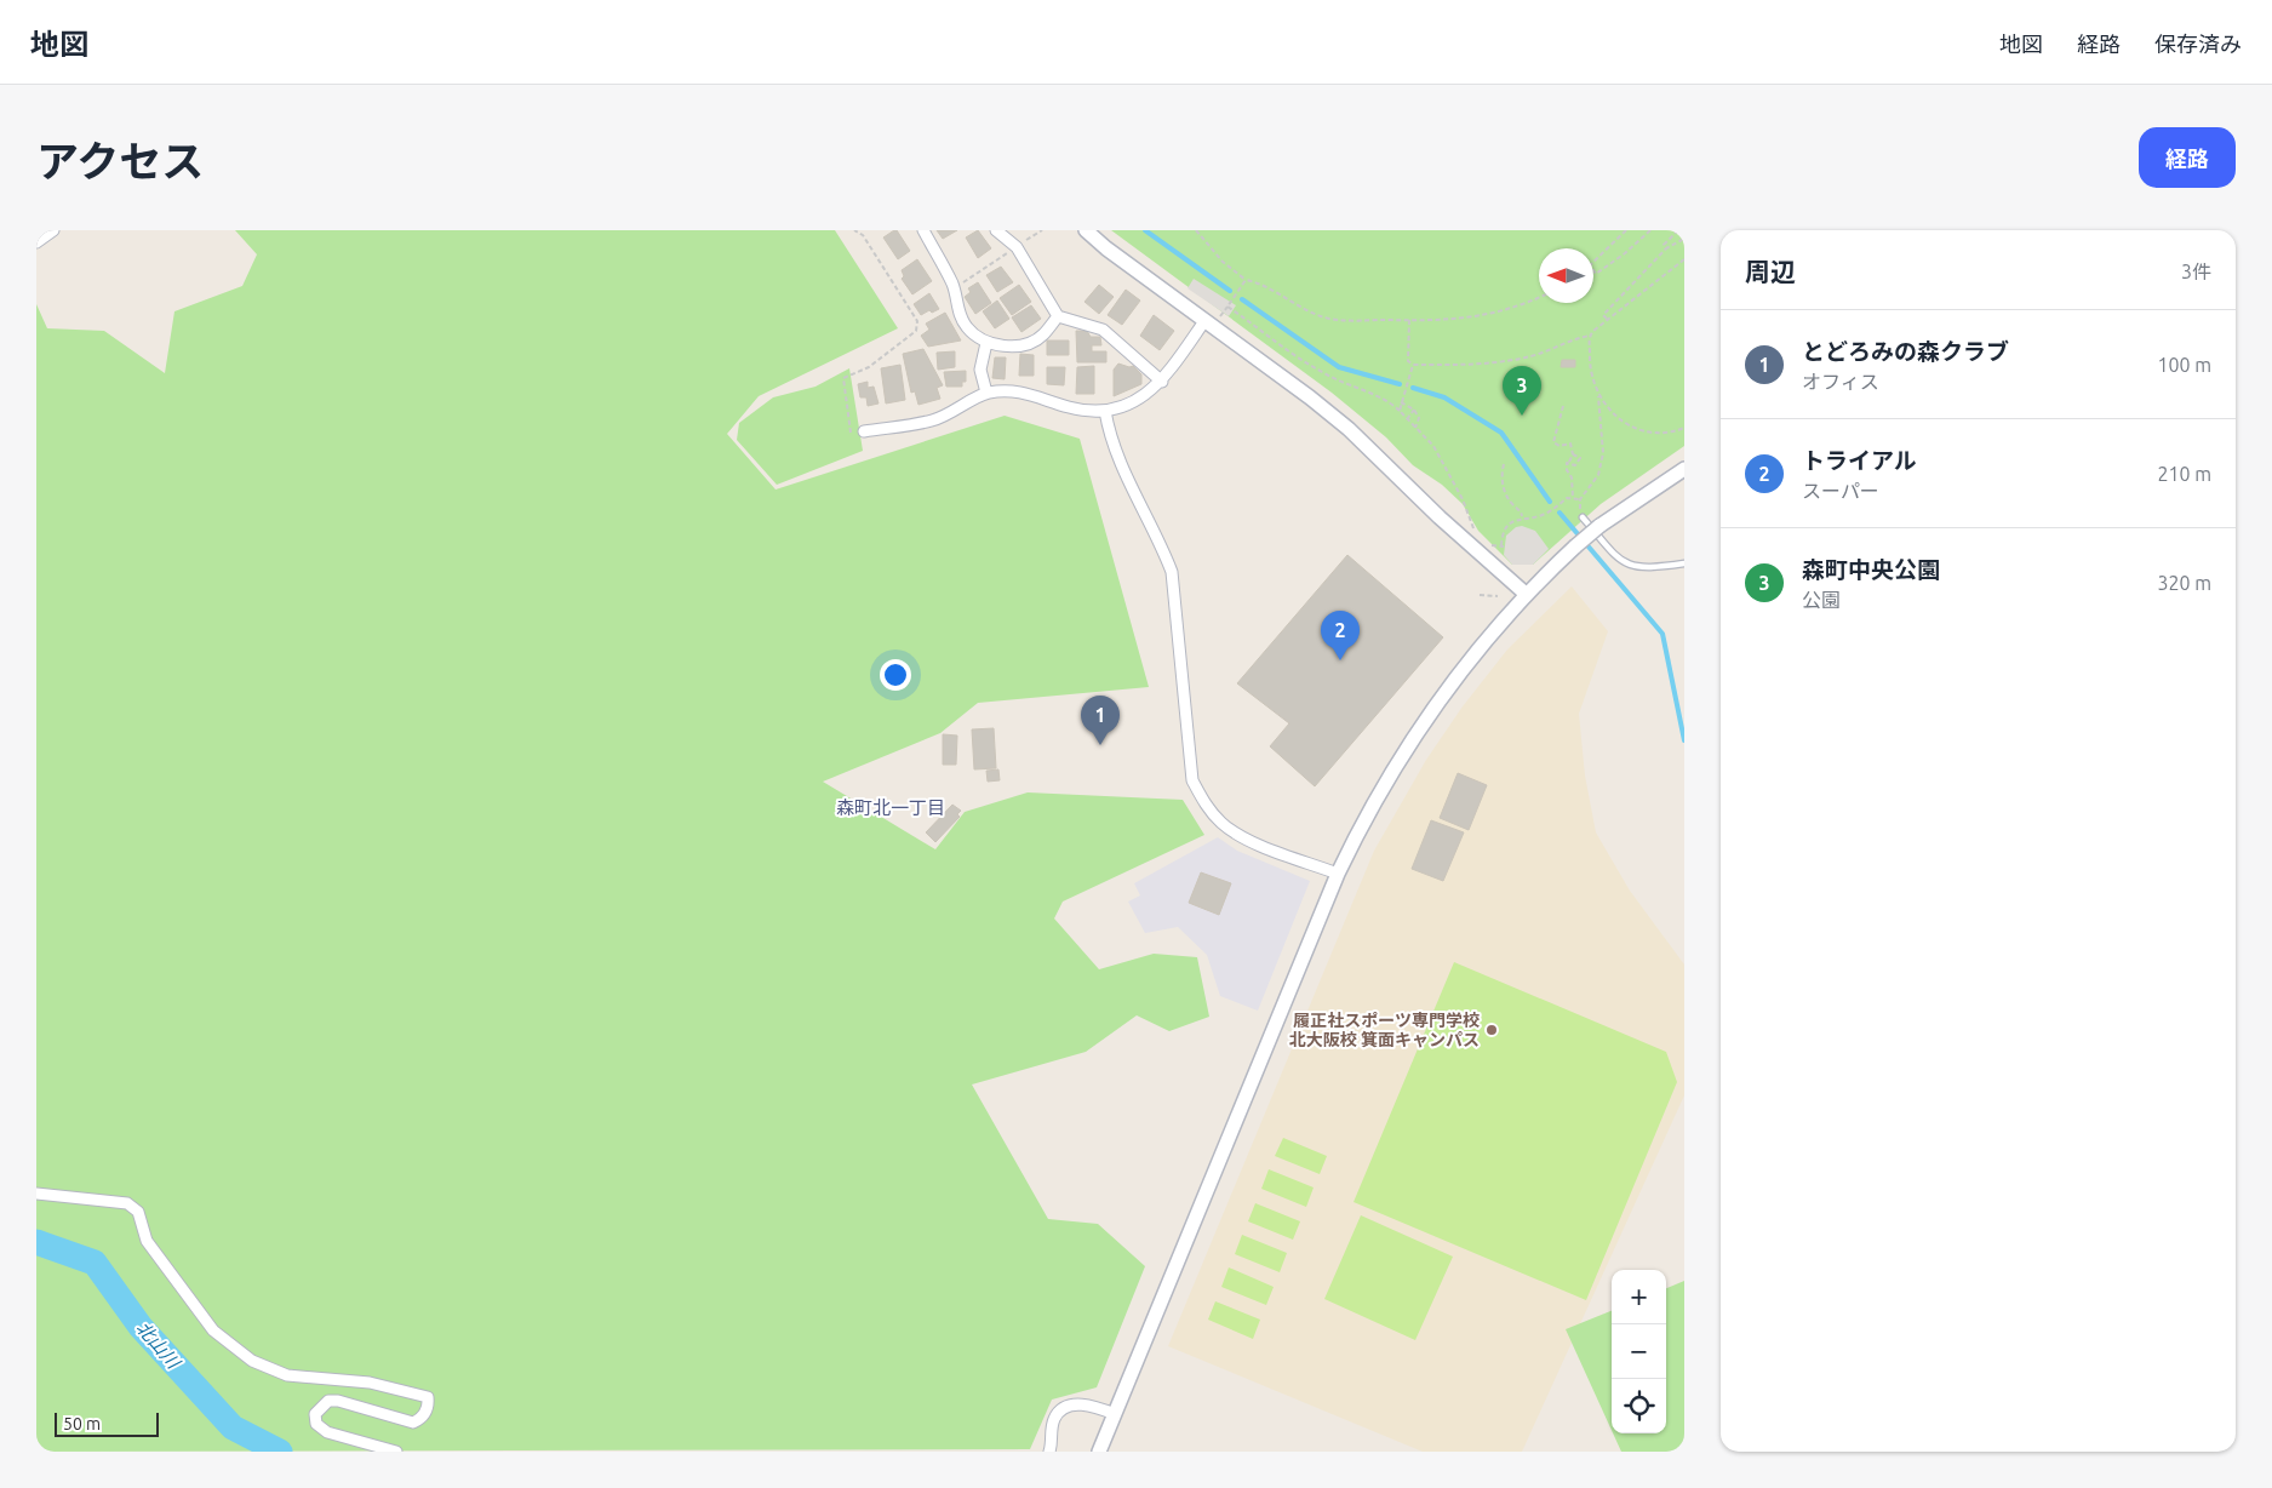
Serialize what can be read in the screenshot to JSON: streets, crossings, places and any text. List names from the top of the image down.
{
  "districts": ["森町北一丁目"],
  "water": ["北山川"],
  "places": ["履正社スポーツ専門学校 北大阪校 箕面キャンパス"],
  "scale_bar": "50 m",
  "north": "left",
  "page": {
    "header": "地図",
    "nav": ["地図", "経路", "保存済み"],
    "title": "アクセス",
    "buttons": "経路",
    "heading": ["周辺", "3件"],
    "list": [
      {
        "mark": "1",
        "name": "とどろみの森クラブ",
        "note": "オフィス",
        "value": "100 m"
      },
      {
        "mark": "2",
        "name": "トライアル",
        "note": "スーパー",
        "value": "210 m"
      },
      {
        "mark": "3",
        "name": "森町中央公園",
        "note": "公園",
        "value": "320 m"
      }
    ],
    "pins": ["3", "2", "1"],
    "map_buttons": ["+", "−"],
    "scale": "50 m"
  }
}
